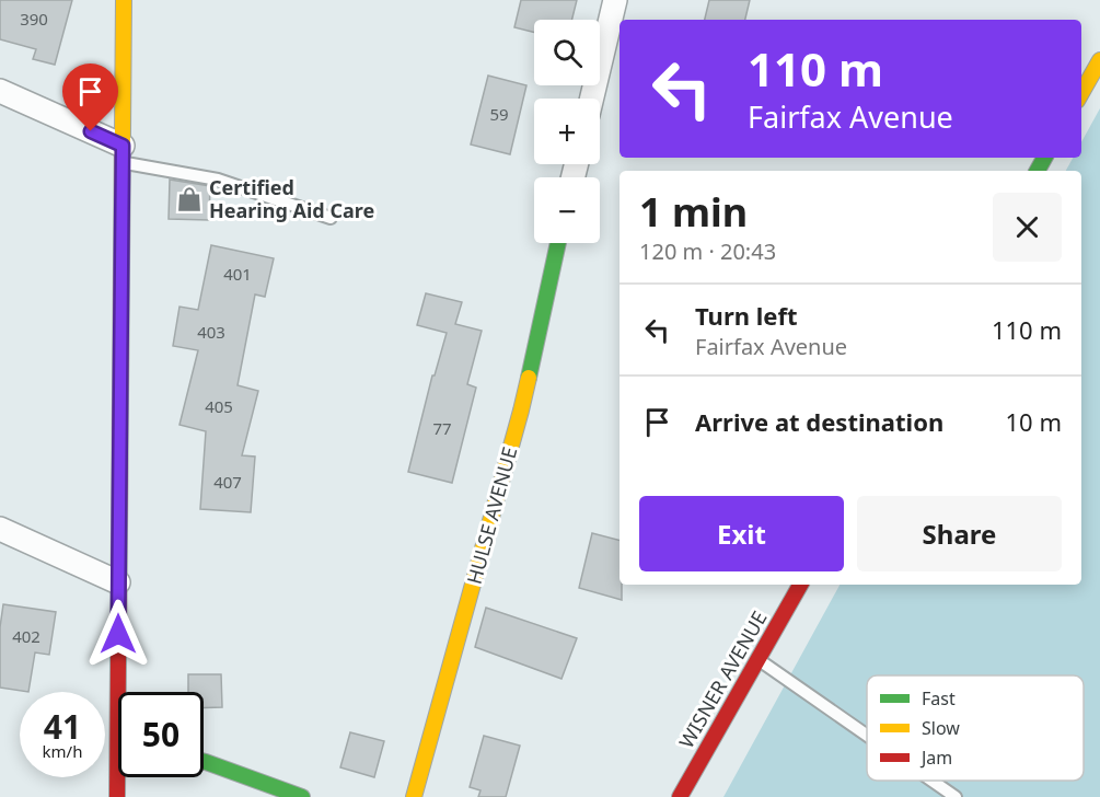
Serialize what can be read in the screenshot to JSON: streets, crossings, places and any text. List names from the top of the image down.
{
  "streets": {
    "street": ["HULSE AVENUE", "WISNER AVENUE"]
  },
  "places": {
    "shop": ["Certified Hearing Aid Care"]
  },
  "house_numbers": [
    "390",
    "59",
    "401",
    "403",
    "405",
    "77",
    "407",
    "402"
  ],
  "legend": ["Fast", "Slow", "Jam"],
  "page": {
    "map_buttons": ["+", "−"],
    "turn": ["110 m", "Fairfax Avenue"],
    "heading": ["1 min", "120 m · 20:43"],
    "list": [
      {
        "name": "Turn left",
        "note": "Fairfax Avenue",
        "value": "110 m"
      },
      {
        "name": "Arrive at destination",
        "value": "10 m"
      }
    ],
    "buttons": ["Exit", "Share"],
    "speed": "41 km/h",
    "limit": "50"
  }
}
